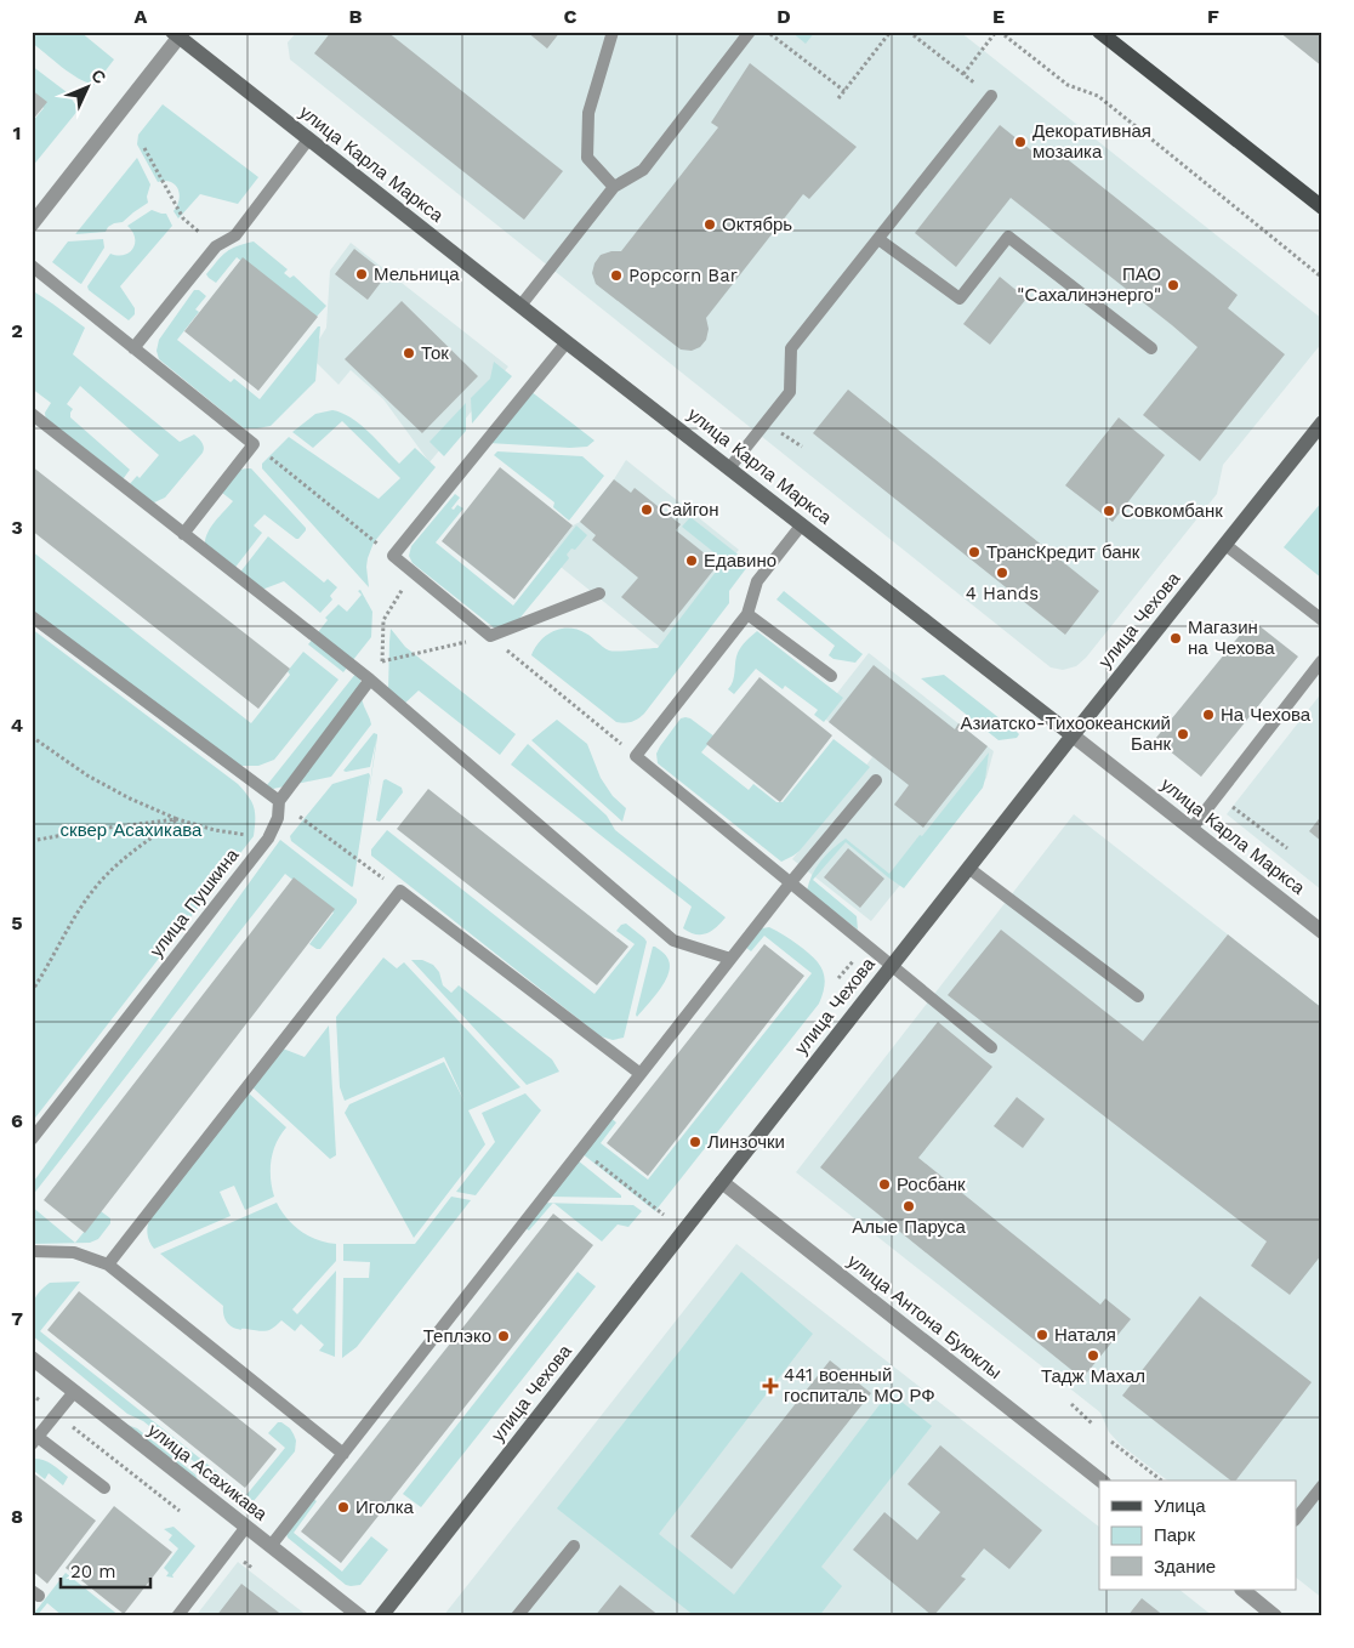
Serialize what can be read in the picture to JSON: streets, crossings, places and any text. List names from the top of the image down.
{
  "streets": {
    "street": [
      "улица Карла Маркса",
      "улица Чехова",
      "улица Антона Буюклы",
      "улица Асахикава"
    ],
    "lane": ["улица Пушкина"]
  },
  "crossings": [
    ["улица Карла Маркса", "улица Чехова"],
    ["улица Чехова", "улица Антона Буюклы"]
  ],
  "parks": ["сквер Асахикава"],
  "places": {
    "other": [
      "Декоративная мозаика",
      "Октябрь",
      "Мельница",
      "Popcorn Bar",
      "ПАО \"Сахалинэнерго\"",
      "Ток",
      "Сайгон",
      "Совкомбанк",
      "ТрансКредит банк",
      "Едавино",
      "4 Hands",
      "Магазин на Чехова",
      "На Чехова",
      "Азиатско-Тихоокеанский Банк",
      "Линзочки",
      "Росбанк",
      "Алые Паруса",
      "Наталя",
      "Теплэко",
      "Тадж Махал",
      "Иголка"
    ],
    "health": ["441 военный госпиталь МО РФ"]
  },
  "legend": ["Улица", "Парк", "Здание"],
  "scale_bar": "20 m",
  "north": "top right",
  "grid": {
    "columns": [
      "A",
      "B",
      "C",
      "D",
      "E",
      "F"
    ],
    "rows": [
      "1",
      "2",
      "3",
      "4",
      "5",
      "6",
      "7",
      "8"
    ]
  }
}
